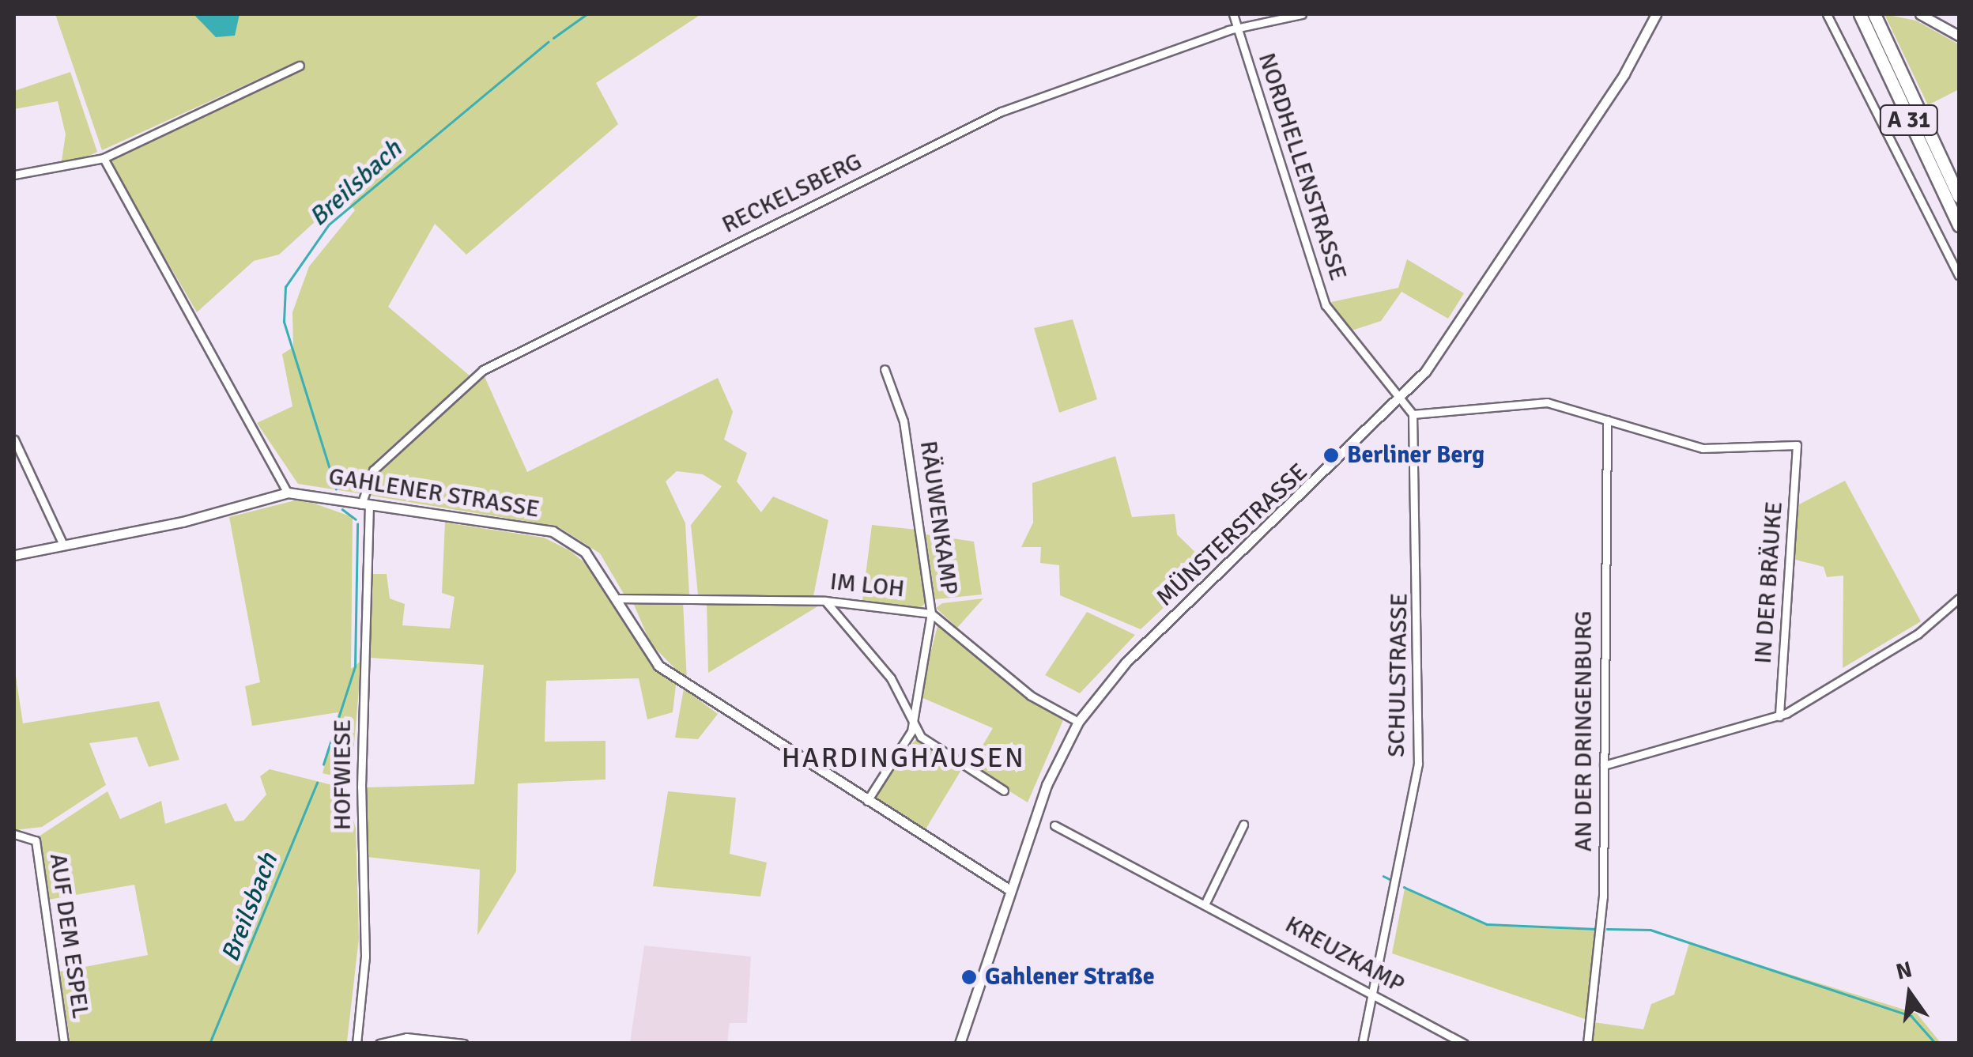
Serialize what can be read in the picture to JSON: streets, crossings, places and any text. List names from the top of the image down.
{
  "streets": {
    "highway": ["A 31"],
    "main road": ["GAHLENER STRASSE", "MÜNSTERSTRASSE"],
    "street": [
      "NORDHELLENSTRASSE",
      "RECKELSBERG",
      "RÄUWENKAMP",
      "IN DER BRÄUKE",
      "IM LOH",
      "SCHULSTRASSE",
      "AN DER DRINGENBURG",
      "HOFWIESE",
      "AUF DEM ESPEL",
      "KREUZKAMP"
    ]
  },
  "crossings": [
    ["NORDHELLENSTRASSE", "RECKELSBERG"],
    ["NORDHELLENSTRASSE", "MÜNSTERSTRASSE"],
    ["RECKELSBERG", "GAHLENER STRASSE"],
    ["RECKELSBERG", "HOFWIESE"],
    ["GAHLENER STRASSE", "RÄUWENKAMP"],
    ["GAHLENER STRASSE", "MÜNSTERSTRASSE"],
    ["GAHLENER STRASSE", "IM LOH"],
    ["GAHLENER STRASSE", "HOFWIESE"],
    ["RÄUWENKAMP", "IM LOH"],
    ["MÜNSTERSTRASSE", "IM LOH"],
    ["IN DER BRÄUKE", "AN DER DRINGENBURG"],
    ["SCHULSTRASSE", "KREUZKAMP"]
  ],
  "districts": ["HARDINGHAUSEN"],
  "water": ["Breilsbach"],
  "places": ["Berliner Berg", "Gahlener Straße"],
  "north": "top"
}
